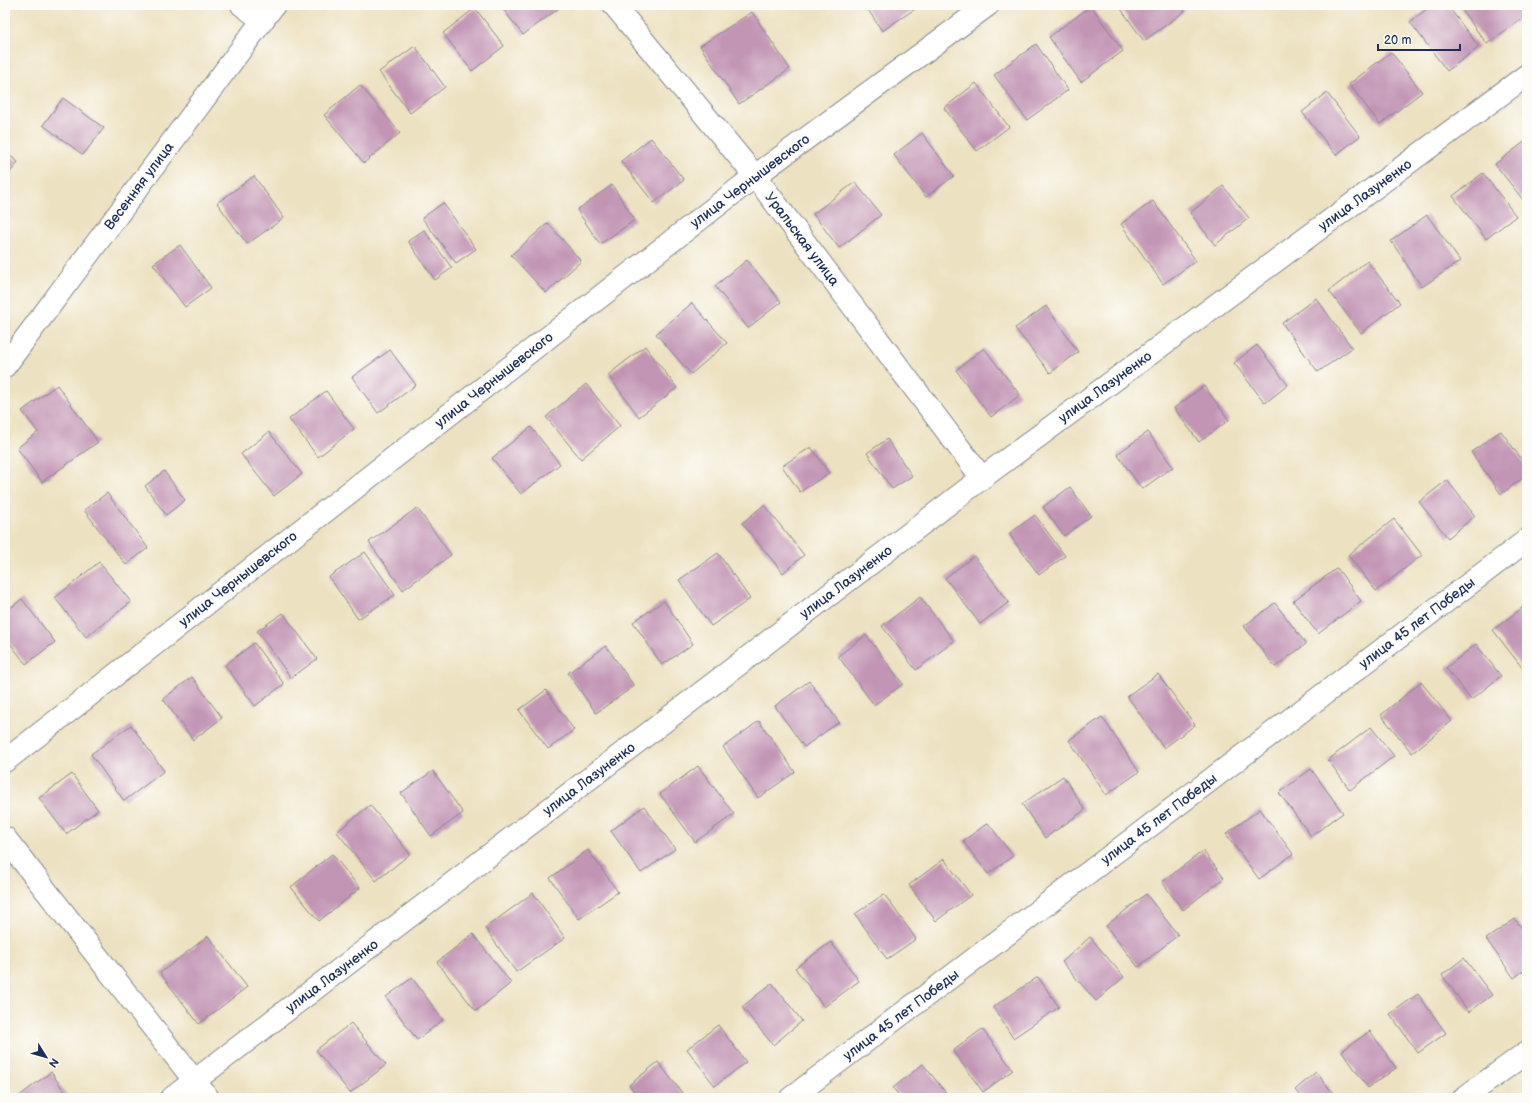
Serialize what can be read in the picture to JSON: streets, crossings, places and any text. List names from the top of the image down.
{
  "streets": {
    "street": [
      "улица Чернышевского",
      "Весенняя улица",
      "улица Лазуненко",
      "Уральская улица",
      "улица 45 лет Победы"
    ]
  },
  "crossings": [
    ["улица Чернышевского", "Уральская улица"],
    ["улица Лазуненко", "Уральская улица"]
  ],
  "scale_bar": "20 m",
  "north": "bottom right"
}
